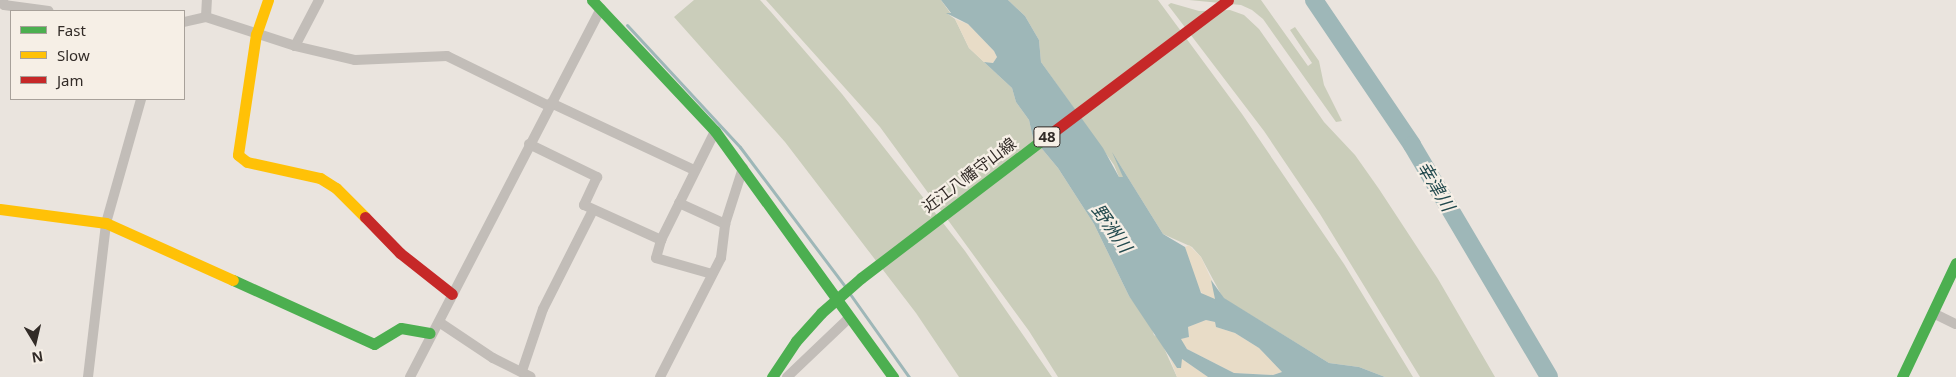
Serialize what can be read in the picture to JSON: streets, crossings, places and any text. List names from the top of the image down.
{
  "streets": {
    "street": ["48", "近江八幡守山線"]
  },
  "water": ["幸津川", "野洲川"],
  "legend": ["Fast", "Slow", "Jam"],
  "north": "bottom"
}
